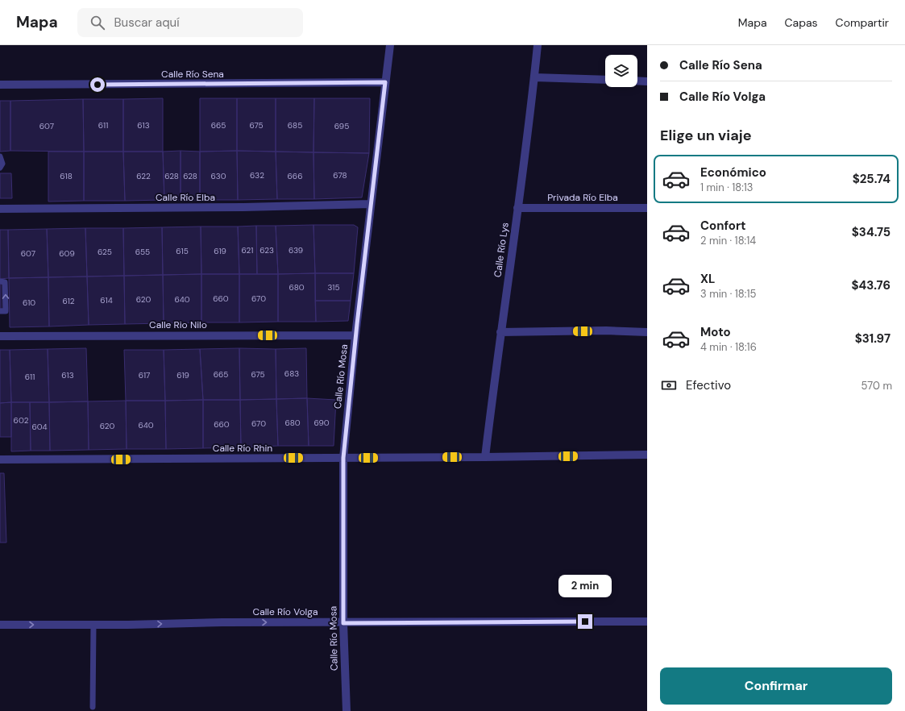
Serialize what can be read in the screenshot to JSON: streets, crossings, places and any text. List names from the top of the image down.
{
  "streets": {
    "street": [
      "Calle Río Sena",
      "Calle Río Elba",
      "Privada Río Elba",
      "Calle Río Lys",
      "Calle Rio Nilo",
      "Calle Río Mosa",
      "Calle Río Rhin",
      "Calle Río Volga"
    ]
  },
  "crossings": [
    ["Calle Río Sena", "Calle Río Mosa"],
    ["Calle Río Elba", "Calle Río Mosa"],
    ["Privada Río Elba", "Calle Río Lys"],
    ["Calle Río Lys", "Calle Río Rhin"],
    ["Calle Rio Nilo", "Calle Río Mosa"],
    ["Calle Río Mosa", "Calle Río Rhin"],
    ["Calle Río Mosa", "Calle Río Volga"]
  ],
  "one_way": ["Calle Río Volga"],
  "house_numbers": [
    "611",
    "613",
    "665",
    "675",
    "685",
    "607",
    "695",
    "632",
    "678",
    "618",
    "622",
    "628",
    "628",
    "630",
    "666",
    "621",
    "623",
    "639",
    "615",
    "619",
    "625",
    "655",
    "607",
    "609",
    "680",
    "315",
    "660",
    "670",
    "620",
    "640",
    "614",
    "612",
    "610",
    "683",
    "665",
    "675",
    "613",
    "617",
    "619",
    "611",
    "602",
    "680",
    "690",
    "670",
    "660",
    "640",
    "620",
    "604"
  ],
  "page": {
    "header": "Mapa",
    "search": "Buscar aquí",
    "nav": ["Mapa", "Capas", "Compartir"],
    "banner": ["Calle Río Sena", "Calle Río Volga"],
    "heading": "Elige un viaje",
    "list": [
      {
        "name": "Económico",
        "note": "1 min · 18:13",
        "value": "$25.74"
      },
      {
        "name": "Confort",
        "note": "2 min · 18:14",
        "value": "$34.75"
      },
      {
        "name": "XL",
        "note": "3 min · 18:15",
        "value": "$43.76"
      },
      {
        "name": "Moto",
        "note": "4 min · 18:16",
        "value": "$31.97"
      }
    ],
    "pay": ["Efectivo", "570 m"],
    "bubble": "2 min",
    "buttons": "Confirmar"
  }
}
